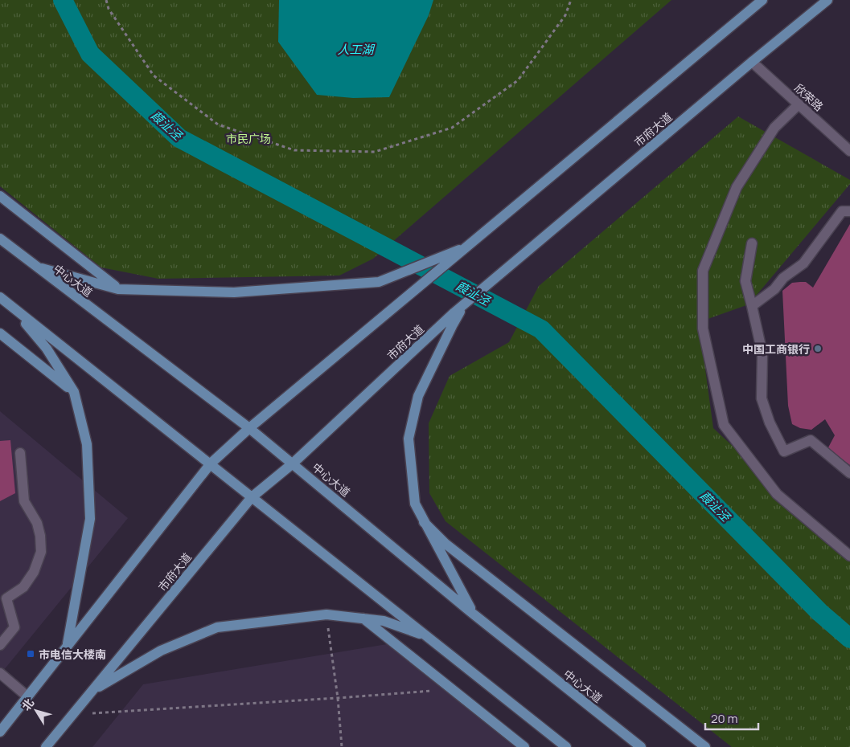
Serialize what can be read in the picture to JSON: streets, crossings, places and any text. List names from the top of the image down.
{
  "streets": {
    "main road": ["市府大道", "中心大道"],
    "street": ["欣荣路"]
  },
  "crossings": [
    ["欣荣路", "市府大道"],
    ["市府大道", "中心大道"]
  ],
  "water": ["人工湖", "葭沚泾"],
  "parks": ["市民广场"],
  "places": {
    "other": ["中国工商银行"],
    "transit": ["市电信大楼南"]
  },
  "scale_bar": "20 m",
  "north": "top left"
}
